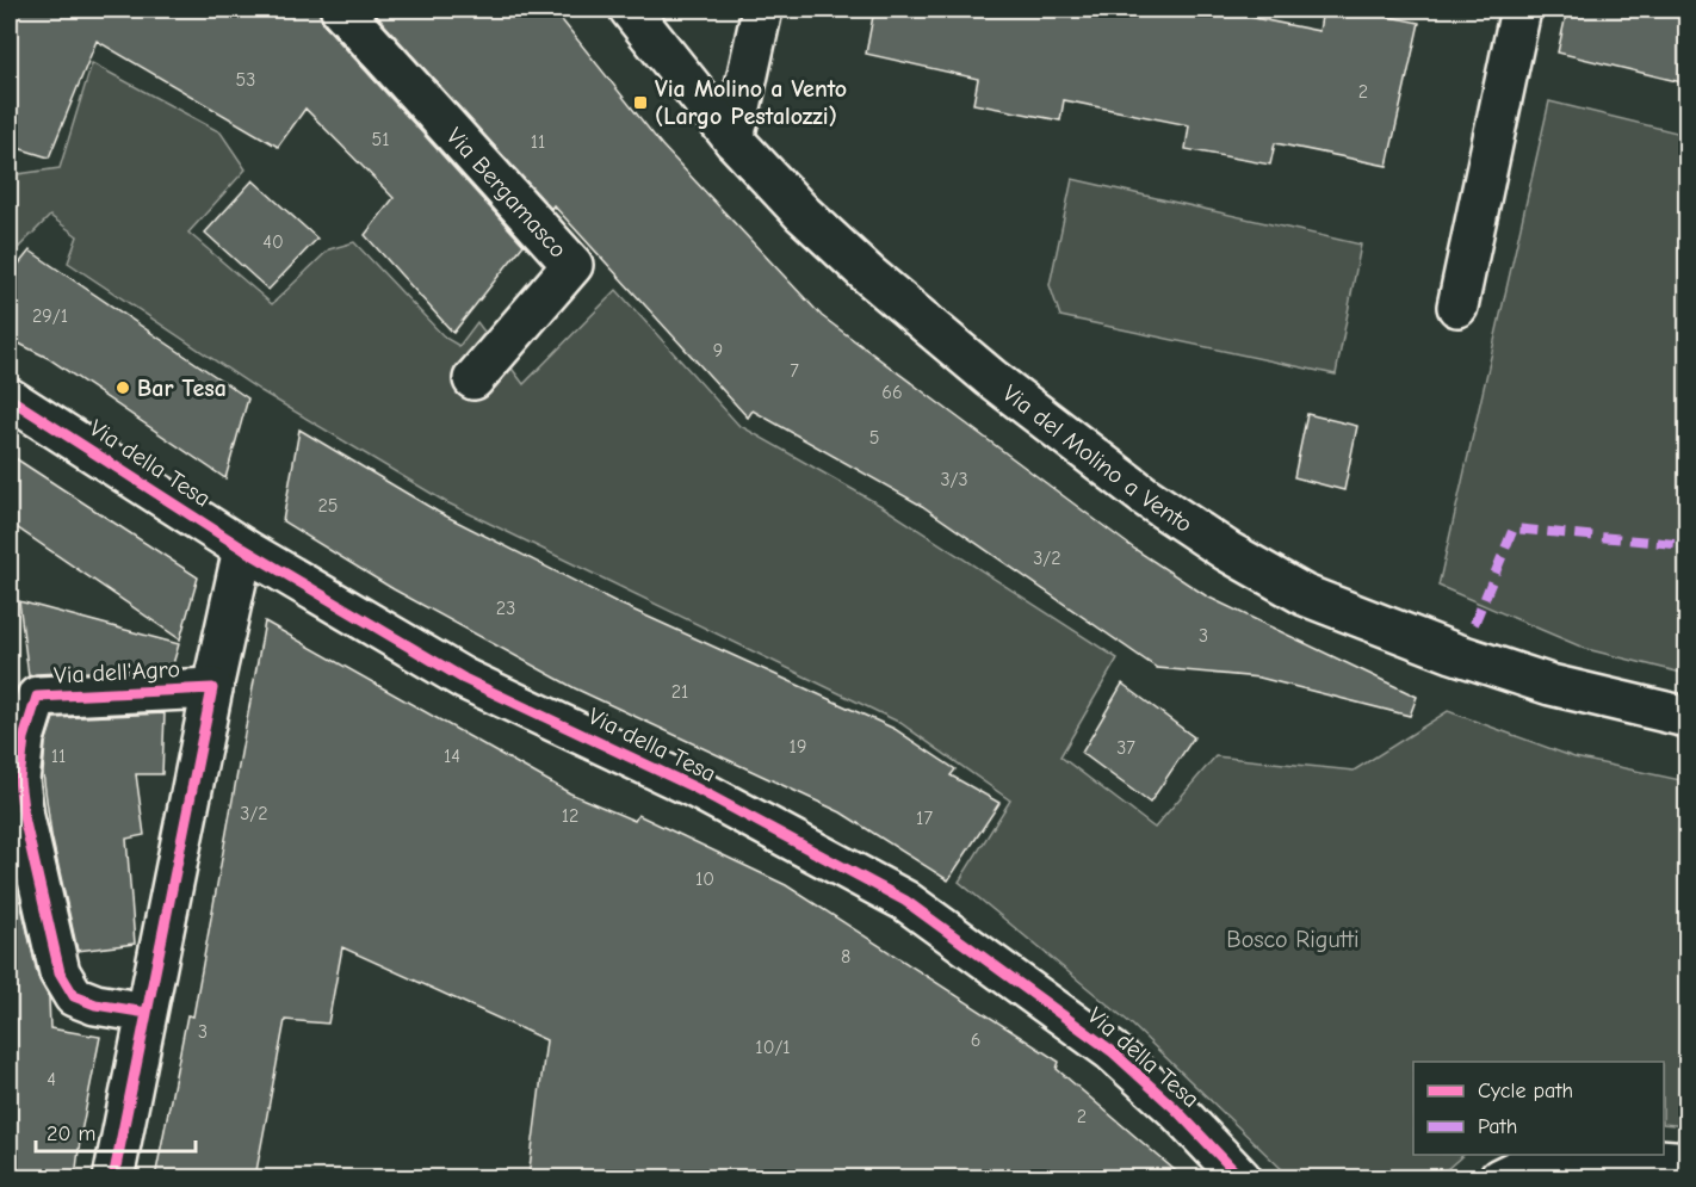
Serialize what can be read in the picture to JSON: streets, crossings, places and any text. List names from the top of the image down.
{
  "streets": {
    "street": [
      "Via Bergamasco",
      "Via del Molino a Vento",
      "Via della Tesa",
      "Via dell'Agro"
    ]
  },
  "crossings": [
    ["Via della Tesa", "Via dell'Agro"]
  ],
  "parks": ["Bosco Rigutti"],
  "places": {
    "transit": ["Via Molino a Vento (Largo Pestalozzi)"],
    "other": ["Bar Tesa"]
  },
  "house_numbers": [
    "53",
    "2",
    "51",
    "11",
    "40",
    "29/1",
    "9",
    "7",
    "66",
    "5",
    "3/3",
    "25",
    "3/2",
    "23",
    "3",
    "21",
    "19",
    "37",
    "11",
    "14",
    "3/2",
    "12",
    "17",
    "10",
    "8",
    "3",
    "6",
    "10/1",
    "4",
    "2"
  ],
  "legend": ["Cycle path", "Path"],
  "scale_bar": "20 m"
}
